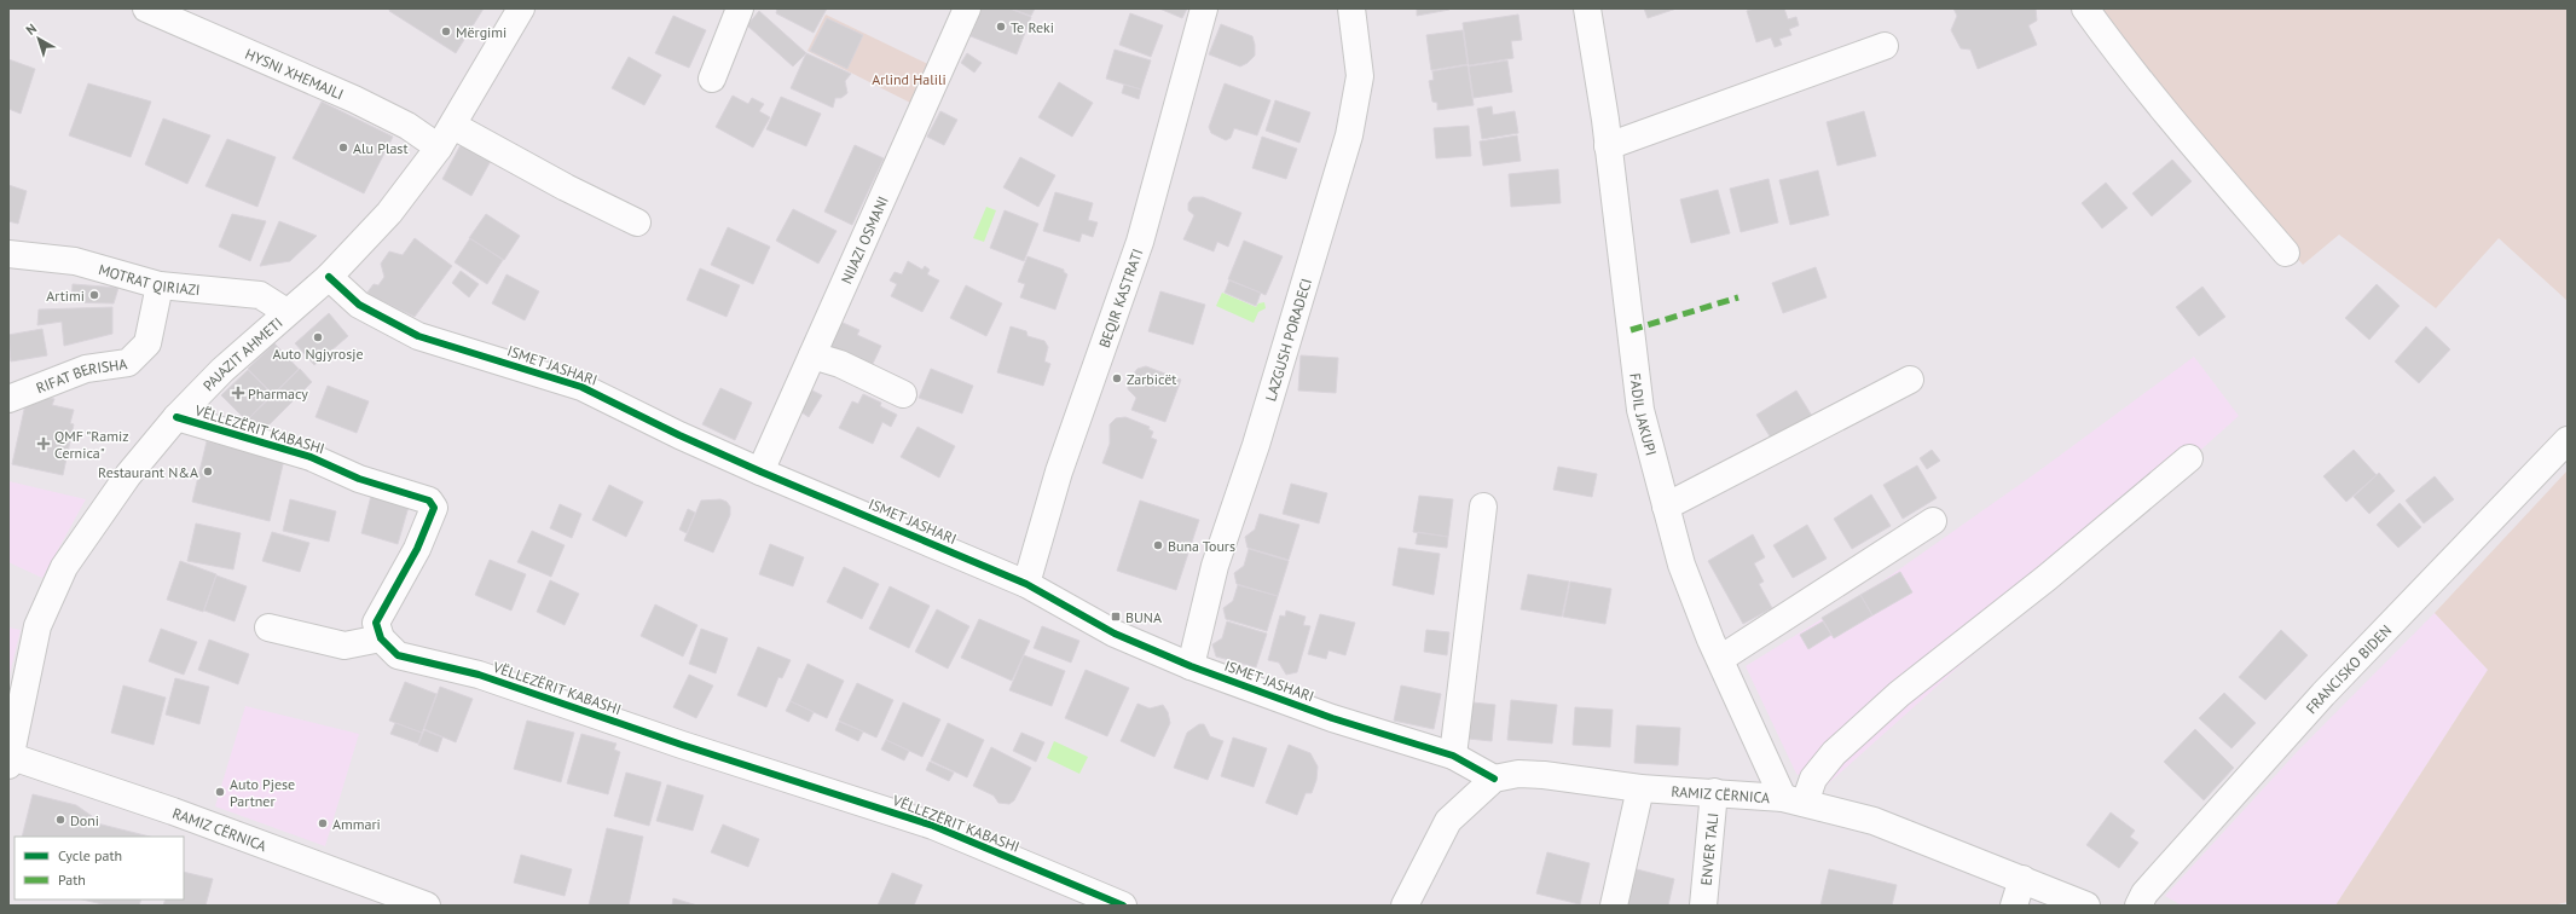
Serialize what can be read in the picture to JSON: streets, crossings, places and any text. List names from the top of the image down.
{
  "streets": {
    "street": [
      "HYSNI XHEMAJLI",
      "NIJAZI OSMANI",
      "MOTRAT QIRIAZI",
      "BEQIR KASTRATI",
      "LAZGUSH PORADECI",
      "PAJAZIT AHMETI",
      "ISMET JASHARI",
      "RIFAT BERISHA",
      "FADIL JAKUPI",
      "VËLLEZËRIT KABASHI",
      "FRANCISKO BIDEN",
      "RAMIZ CËRNICA",
      "ENVER TALI"
    ]
  },
  "crossings": [
    ["HYSNI XHEMAJLI", "PAJAZIT AHMETI"],
    ["NIJAZI OSMANI", "ISMET JASHARI"],
    ["MOTRAT QIRIAZI", "PAJAZIT AHMETI"],
    ["MOTRAT QIRIAZI", "RIFAT BERISHA"],
    ["BEQIR KASTRATI", "ISMET JASHARI"],
    ["LAZGUSH PORADECI", "ISMET JASHARI"],
    ["PAJAZIT AHMETI", "ISMET JASHARI"],
    ["PAJAZIT AHMETI", "VËLLEZËRIT KABASHI"],
    ["PAJAZIT AHMETI", "RAMIZ CËRNICA"],
    ["ISMET JASHARI", "RAMIZ CËRNICA"],
    ["FADIL JAKUPI", "RAMIZ CËRNICA"],
    ["RAMIZ CËRNICA", "ENVER TALI"]
  ],
  "parks": ["Arlind Halili"],
  "places": {
    "other": [
      "Te Reki",
      "Mërgimi",
      "Alu Plast",
      "Artimi",
      "Auto Ngjyrosje",
      "Zarbicët",
      "Restaurant N&A",
      "Buna Tours",
      "Auto Pjese Partner",
      "Doni",
      "Ammari"
    ],
    "health": ["Pharmacy", "QMF \"Ramiz Cernica\""],
    "transit": ["BUNA"]
  },
  "legend": ["Cycle path", "Path"],
  "north": "top left"
}
